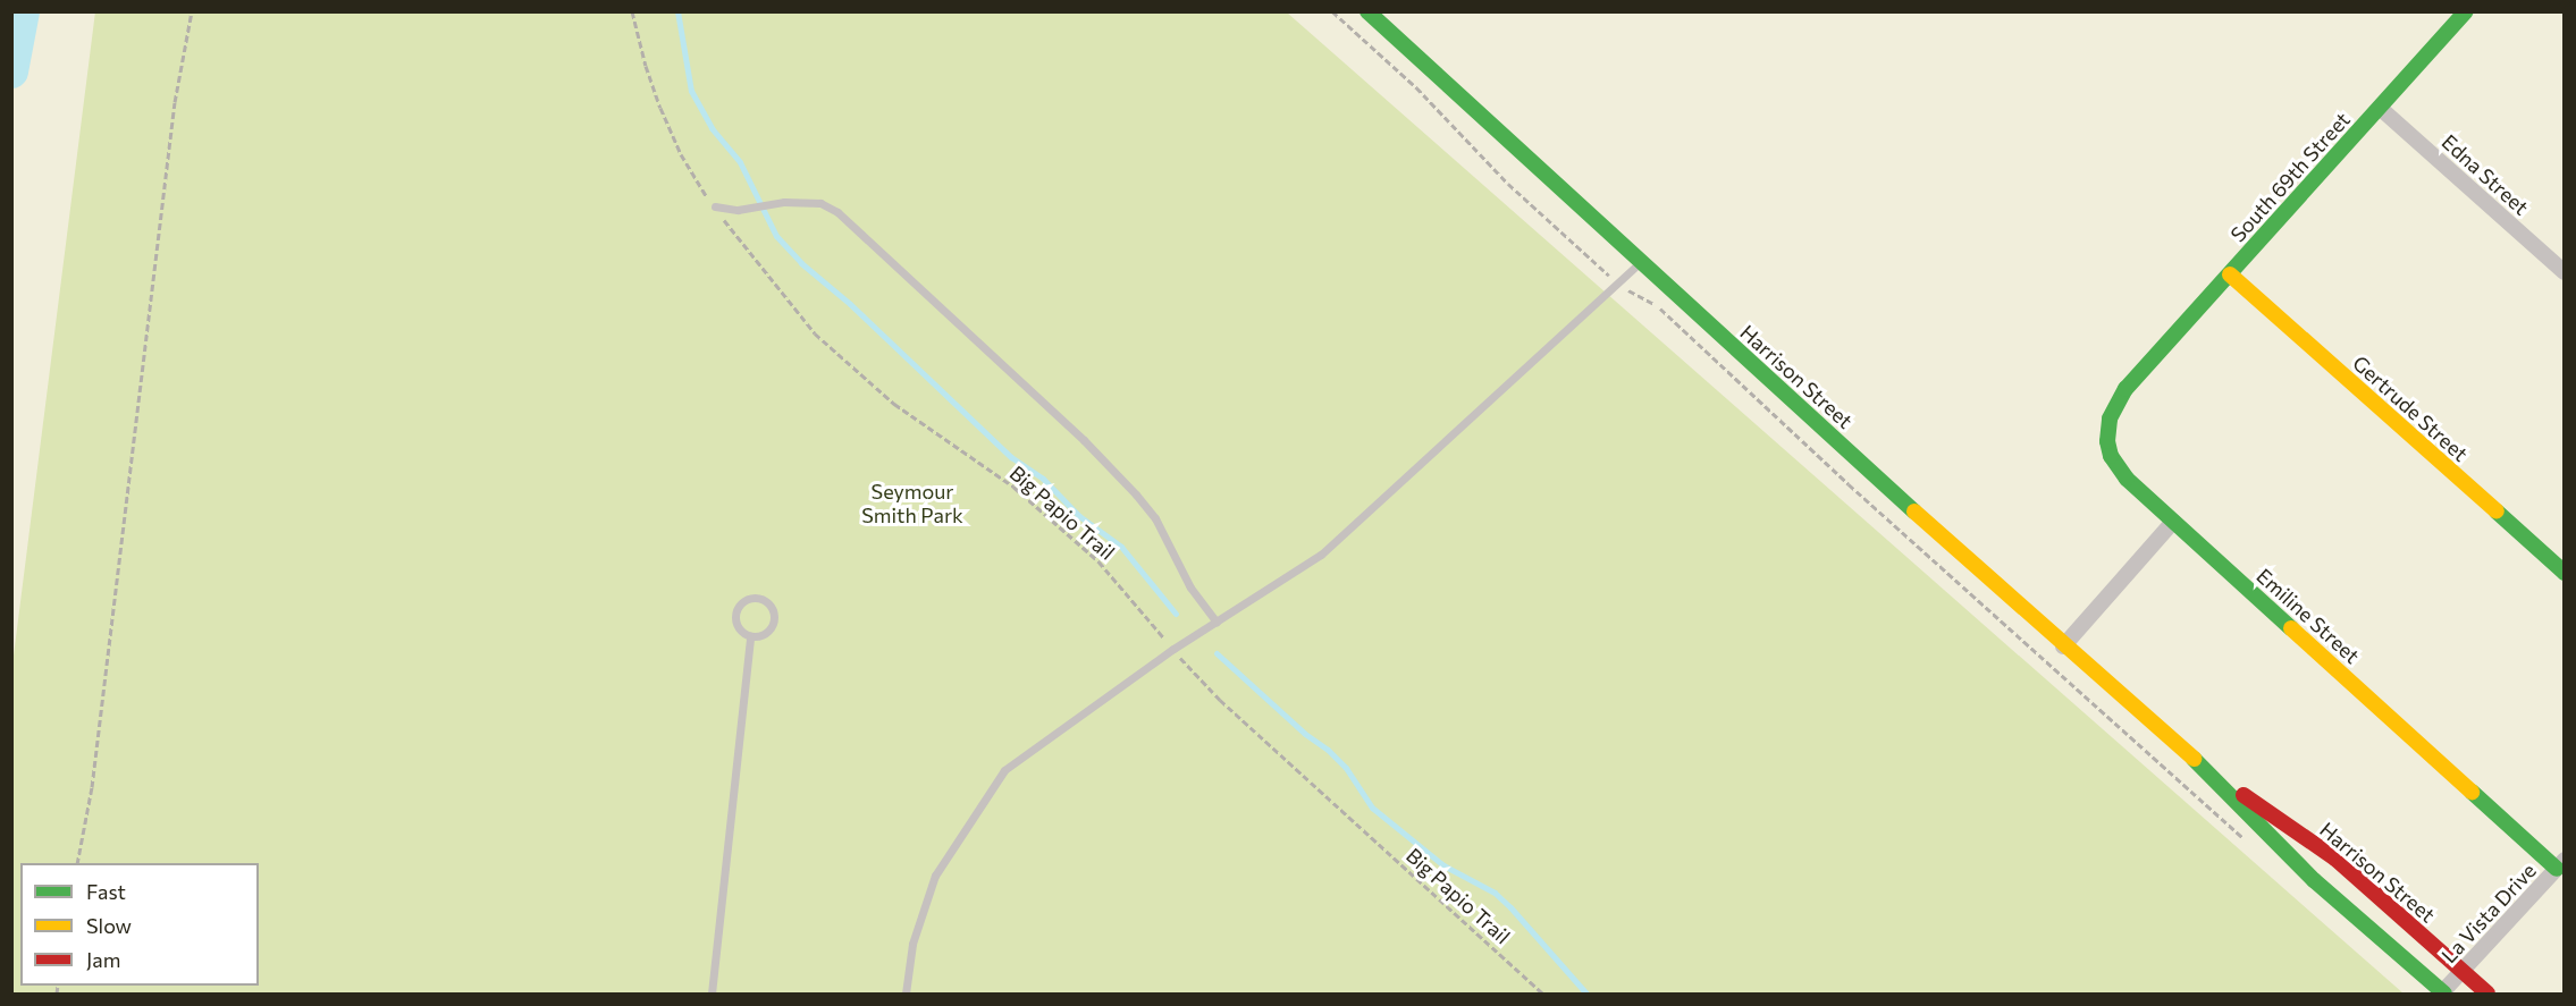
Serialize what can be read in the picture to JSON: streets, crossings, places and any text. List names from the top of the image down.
{
  "streets": {
    "main road": [
      "South 69th Street",
      "Harrison Street",
      "Gertrude Street",
      "Emiline Street"
    ],
    "street": ["Edna Street", "La Vista Drive"],
    "path": ["Big Papio Trail"]
  },
  "crossings": [
    ["Edna Street", "South 69th Street"],
    ["South 69th Street", "Gertrude Street"],
    ["South 69th Street", "Emiline Street"],
    ["Harrison Street", "La Vista Drive"],
    ["Emiline Street", "La Vista Drive"]
  ],
  "parks": ["Seymour Smith Park"],
  "legend": ["Fast", "Slow", "Jam"]
}
